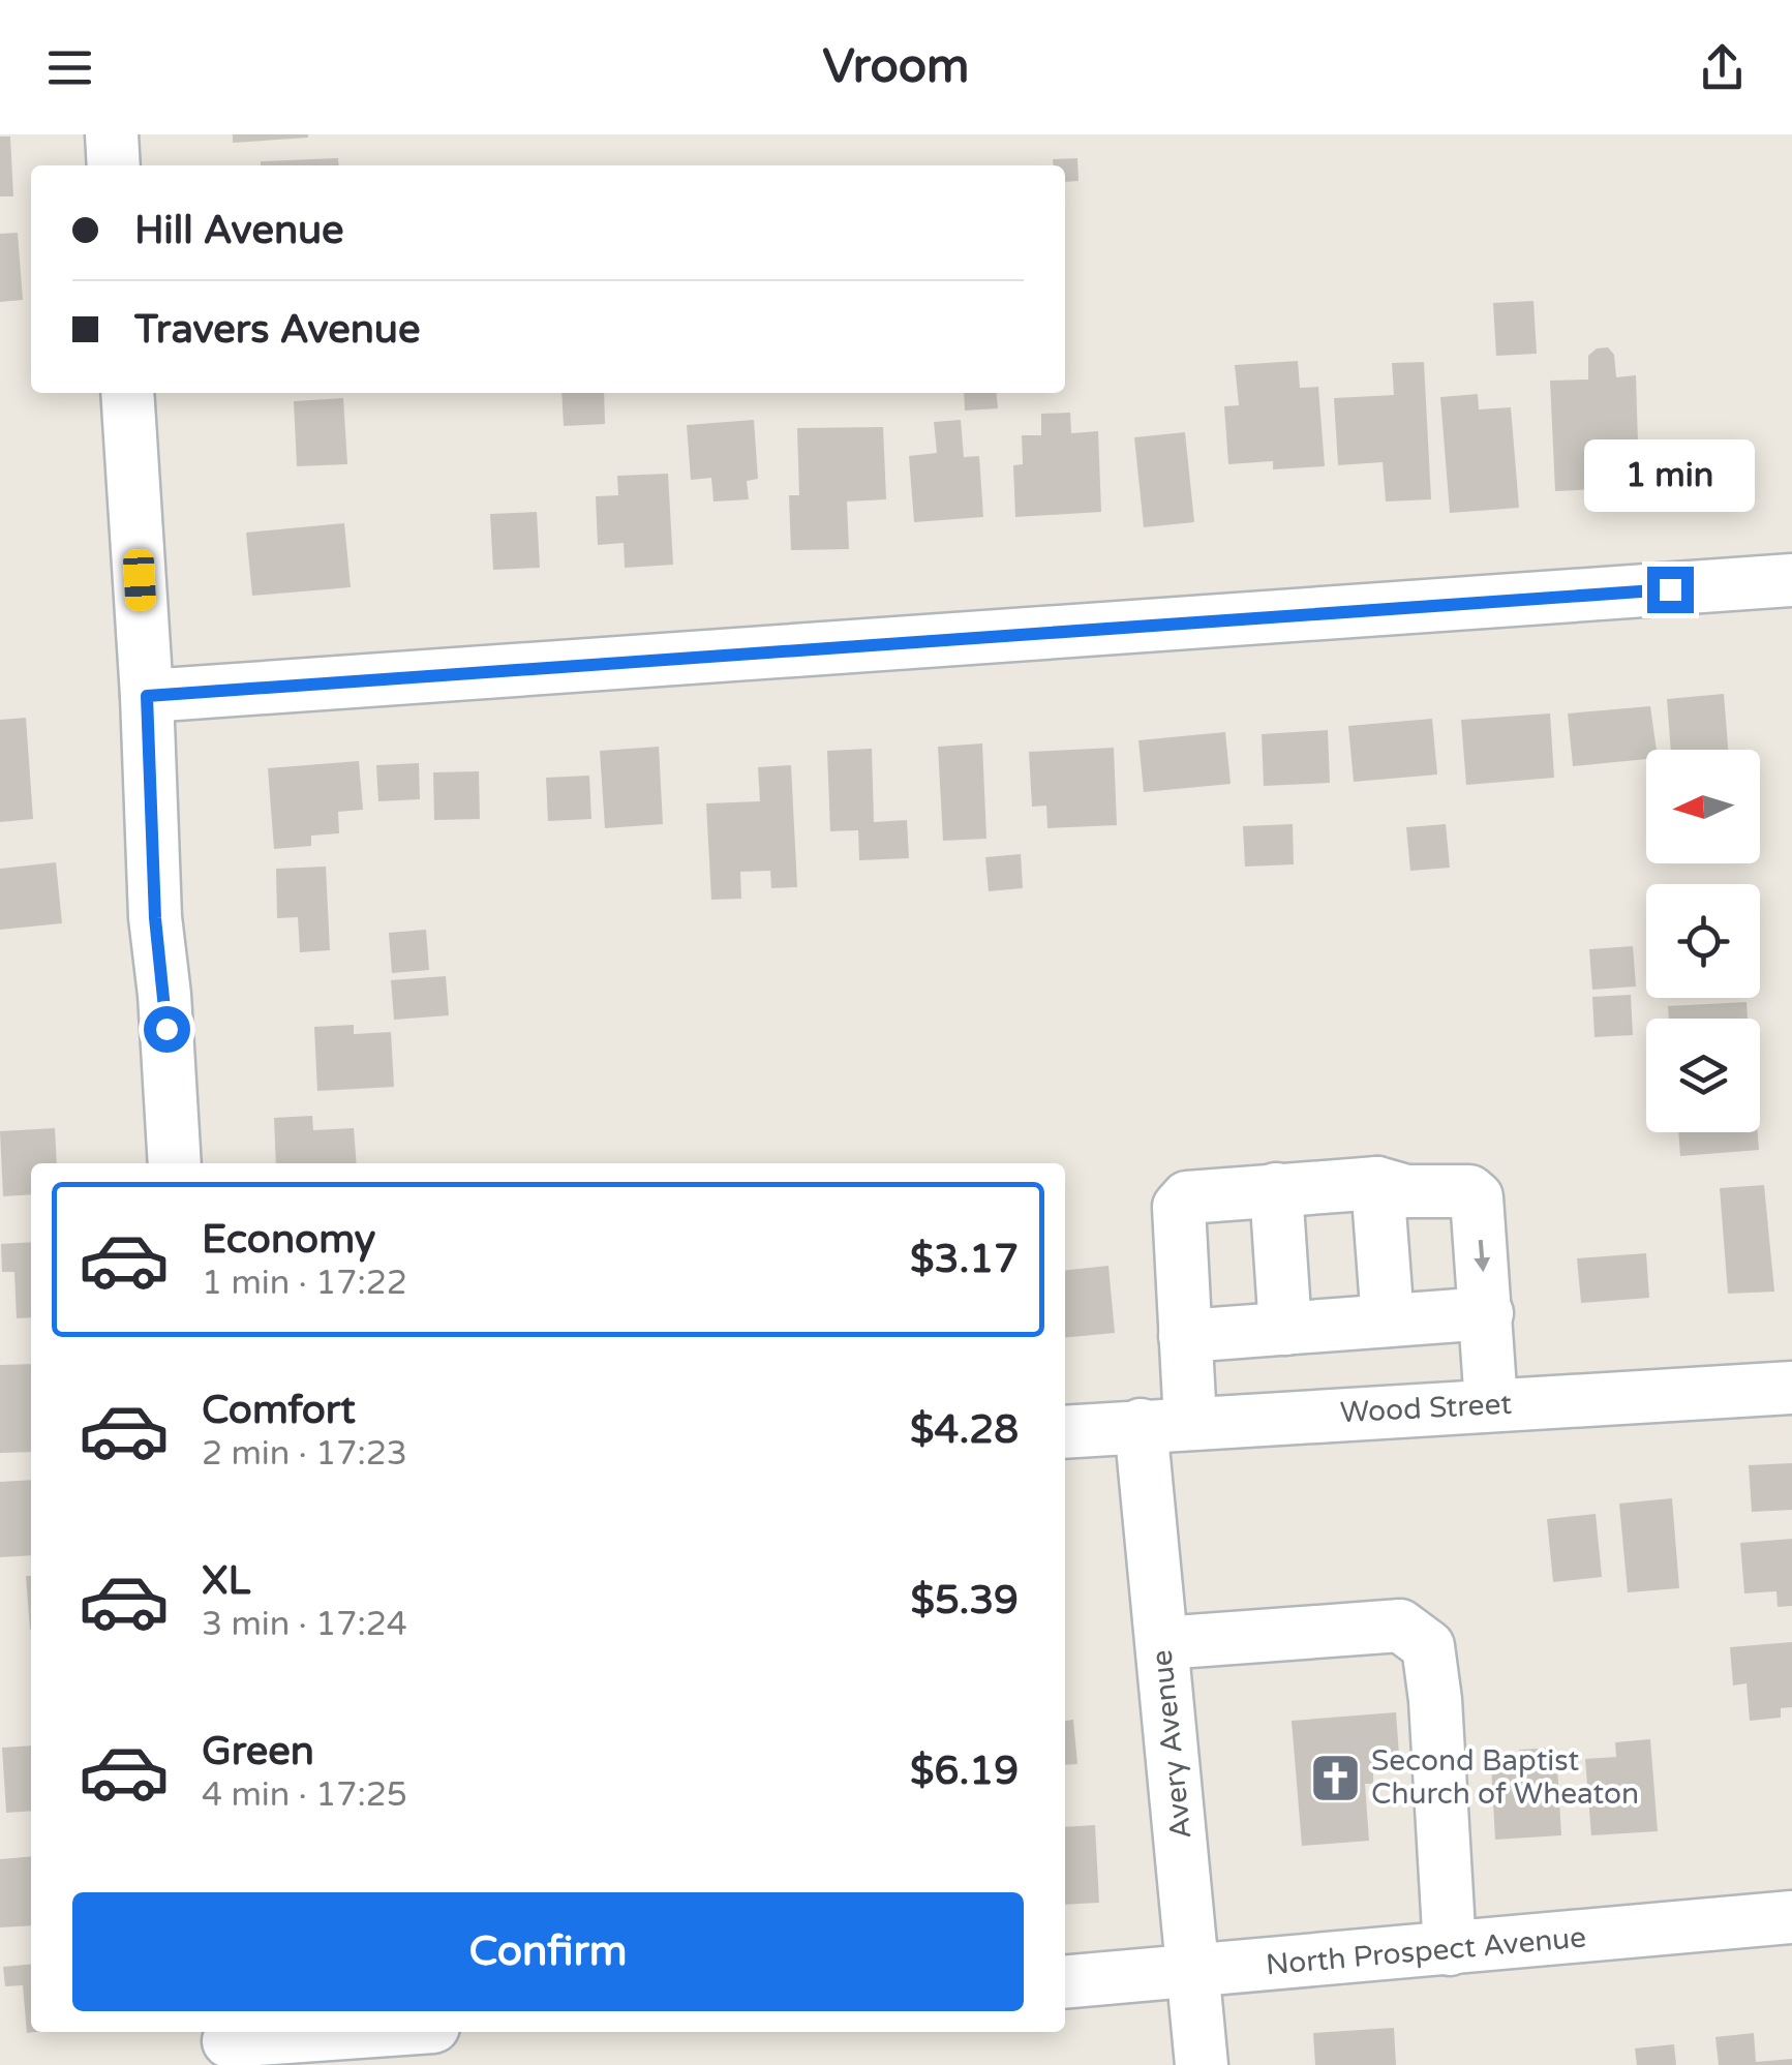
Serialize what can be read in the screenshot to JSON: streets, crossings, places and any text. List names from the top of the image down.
{
  "streets": {
    "street": ["Wood Street", "Avery Avenue", "North Prospect Avenue"]
  },
  "crossings": [
    ["Wood Street", "Avery Avenue"],
    ["Avery Avenue", "North Prospect Avenue"]
  ],
  "places": {
    "church": ["Second Baptist Church of Wheaton"]
  },
  "north": "left",
  "page": {
    "header": "Vroom",
    "banner": ["Hill Avenue", "Travers Avenue"],
    "bubble": "1 min",
    "list": [
      {
        "name": "Economy",
        "note": "1 min · 17:22",
        "value": "$3.17"
      },
      {
        "name": "Comfort",
        "note": "2 min · 17:23",
        "value": "$4.28"
      },
      {
        "name": "XL",
        "note": "3 min · 17:24",
        "value": "$5.39"
      },
      {
        "name": "Green",
        "note": "4 min · 17:25",
        "value": "$6.19"
      }
    ],
    "buttons": "Confirm"
  }
}
